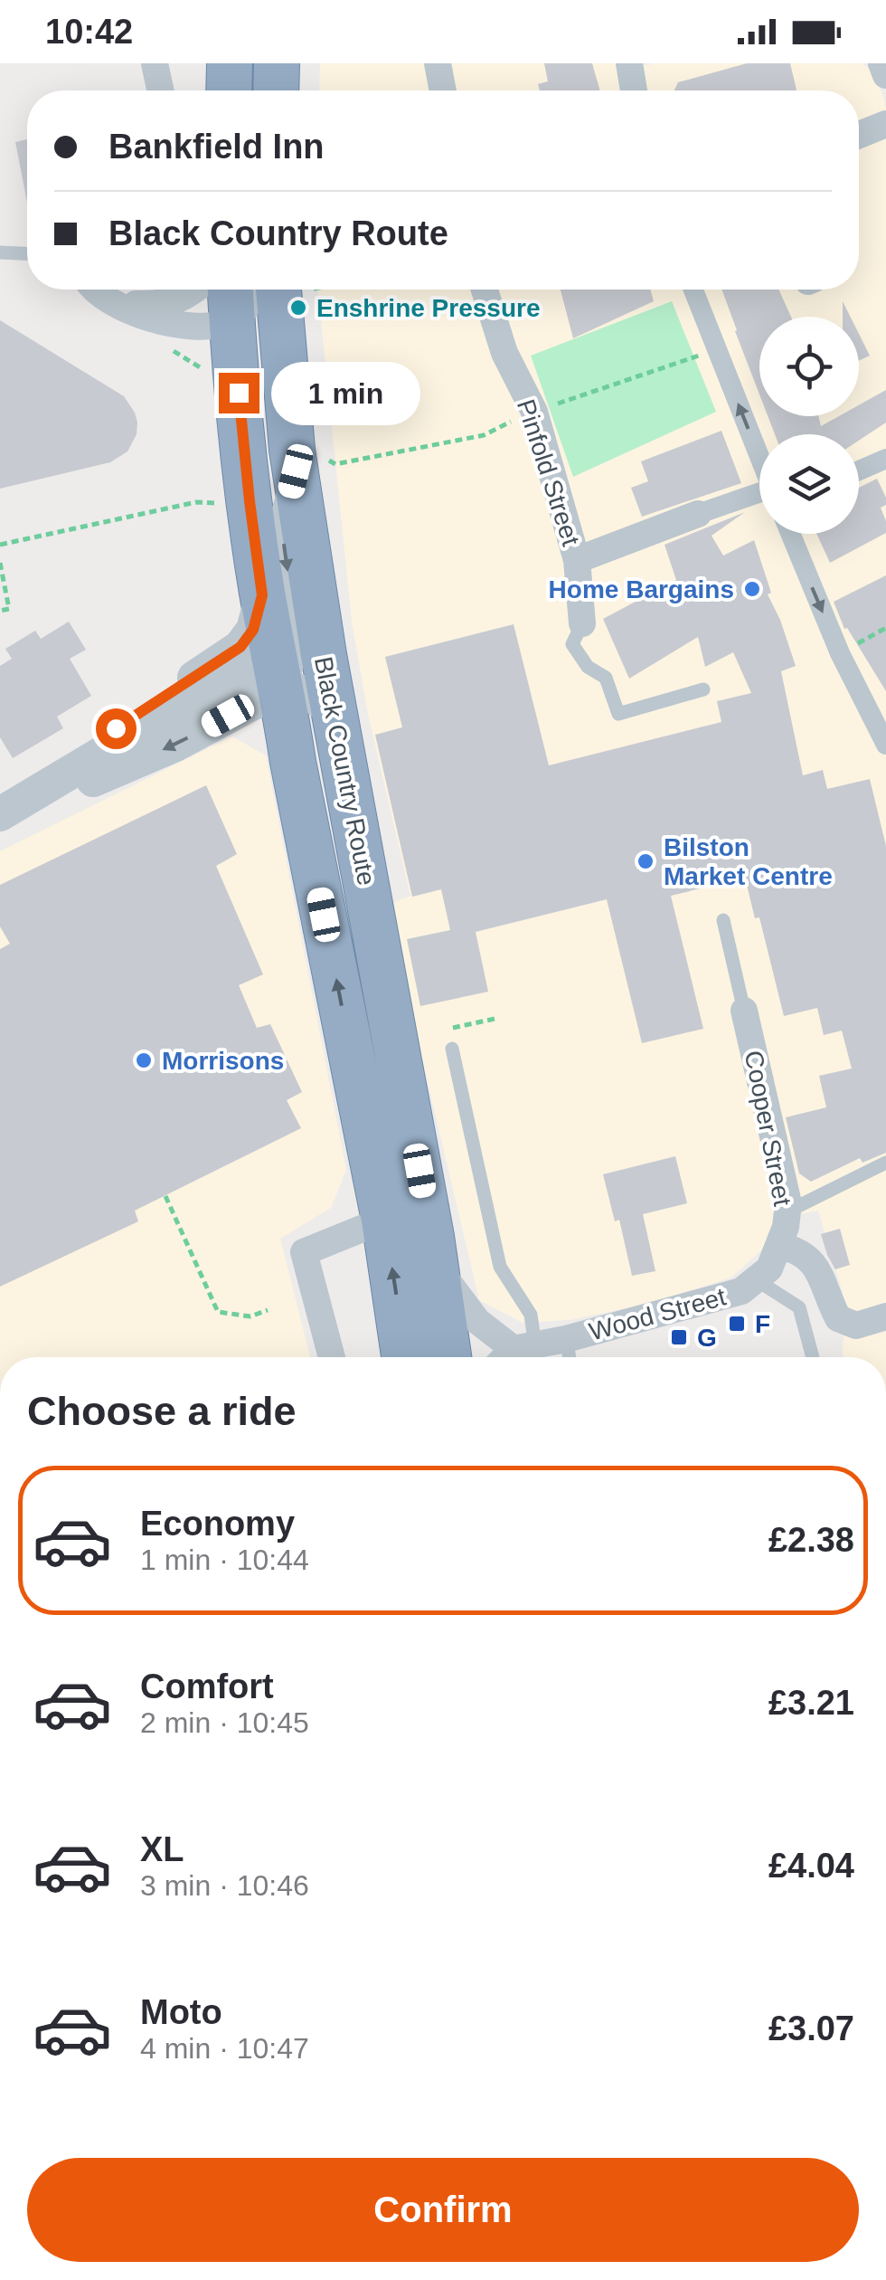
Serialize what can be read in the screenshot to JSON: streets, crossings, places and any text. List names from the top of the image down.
{
  "streets": {
    "highway": ["Black Country Route"],
    "street": ["Pinfold Street", "Cooper Street", "Wood Street"]
  },
  "crossings": [
    ["Cooper Street", "Wood Street"]
  ],
  "places": {
    "other": [
      "Enshrine Pressure",
      "Home Bargains",
      "Bilston Market Centre",
      "Morrisons"
    ],
    "transit": ["F", "G"]
  },
  "page": {
    "status": "10:42",
    "banner": ["Bankfield Inn", "Black Country Route"],
    "bubble": "1 min",
    "heading": "Choose a ride",
    "list": [
      {
        "name": "Economy",
        "note": "1 min · 10:44",
        "value": "£2.38"
      },
      {
        "name": "Comfort",
        "note": "2 min · 10:45",
        "value": "£3.21"
      },
      {
        "name": "XL",
        "note": "3 min · 10:46",
        "value": "£4.04"
      },
      {
        "name": "Moto",
        "note": "4 min · 10:47",
        "value": "£3.07"
      }
    ],
    "buttons": "Confirm"
  }
}
